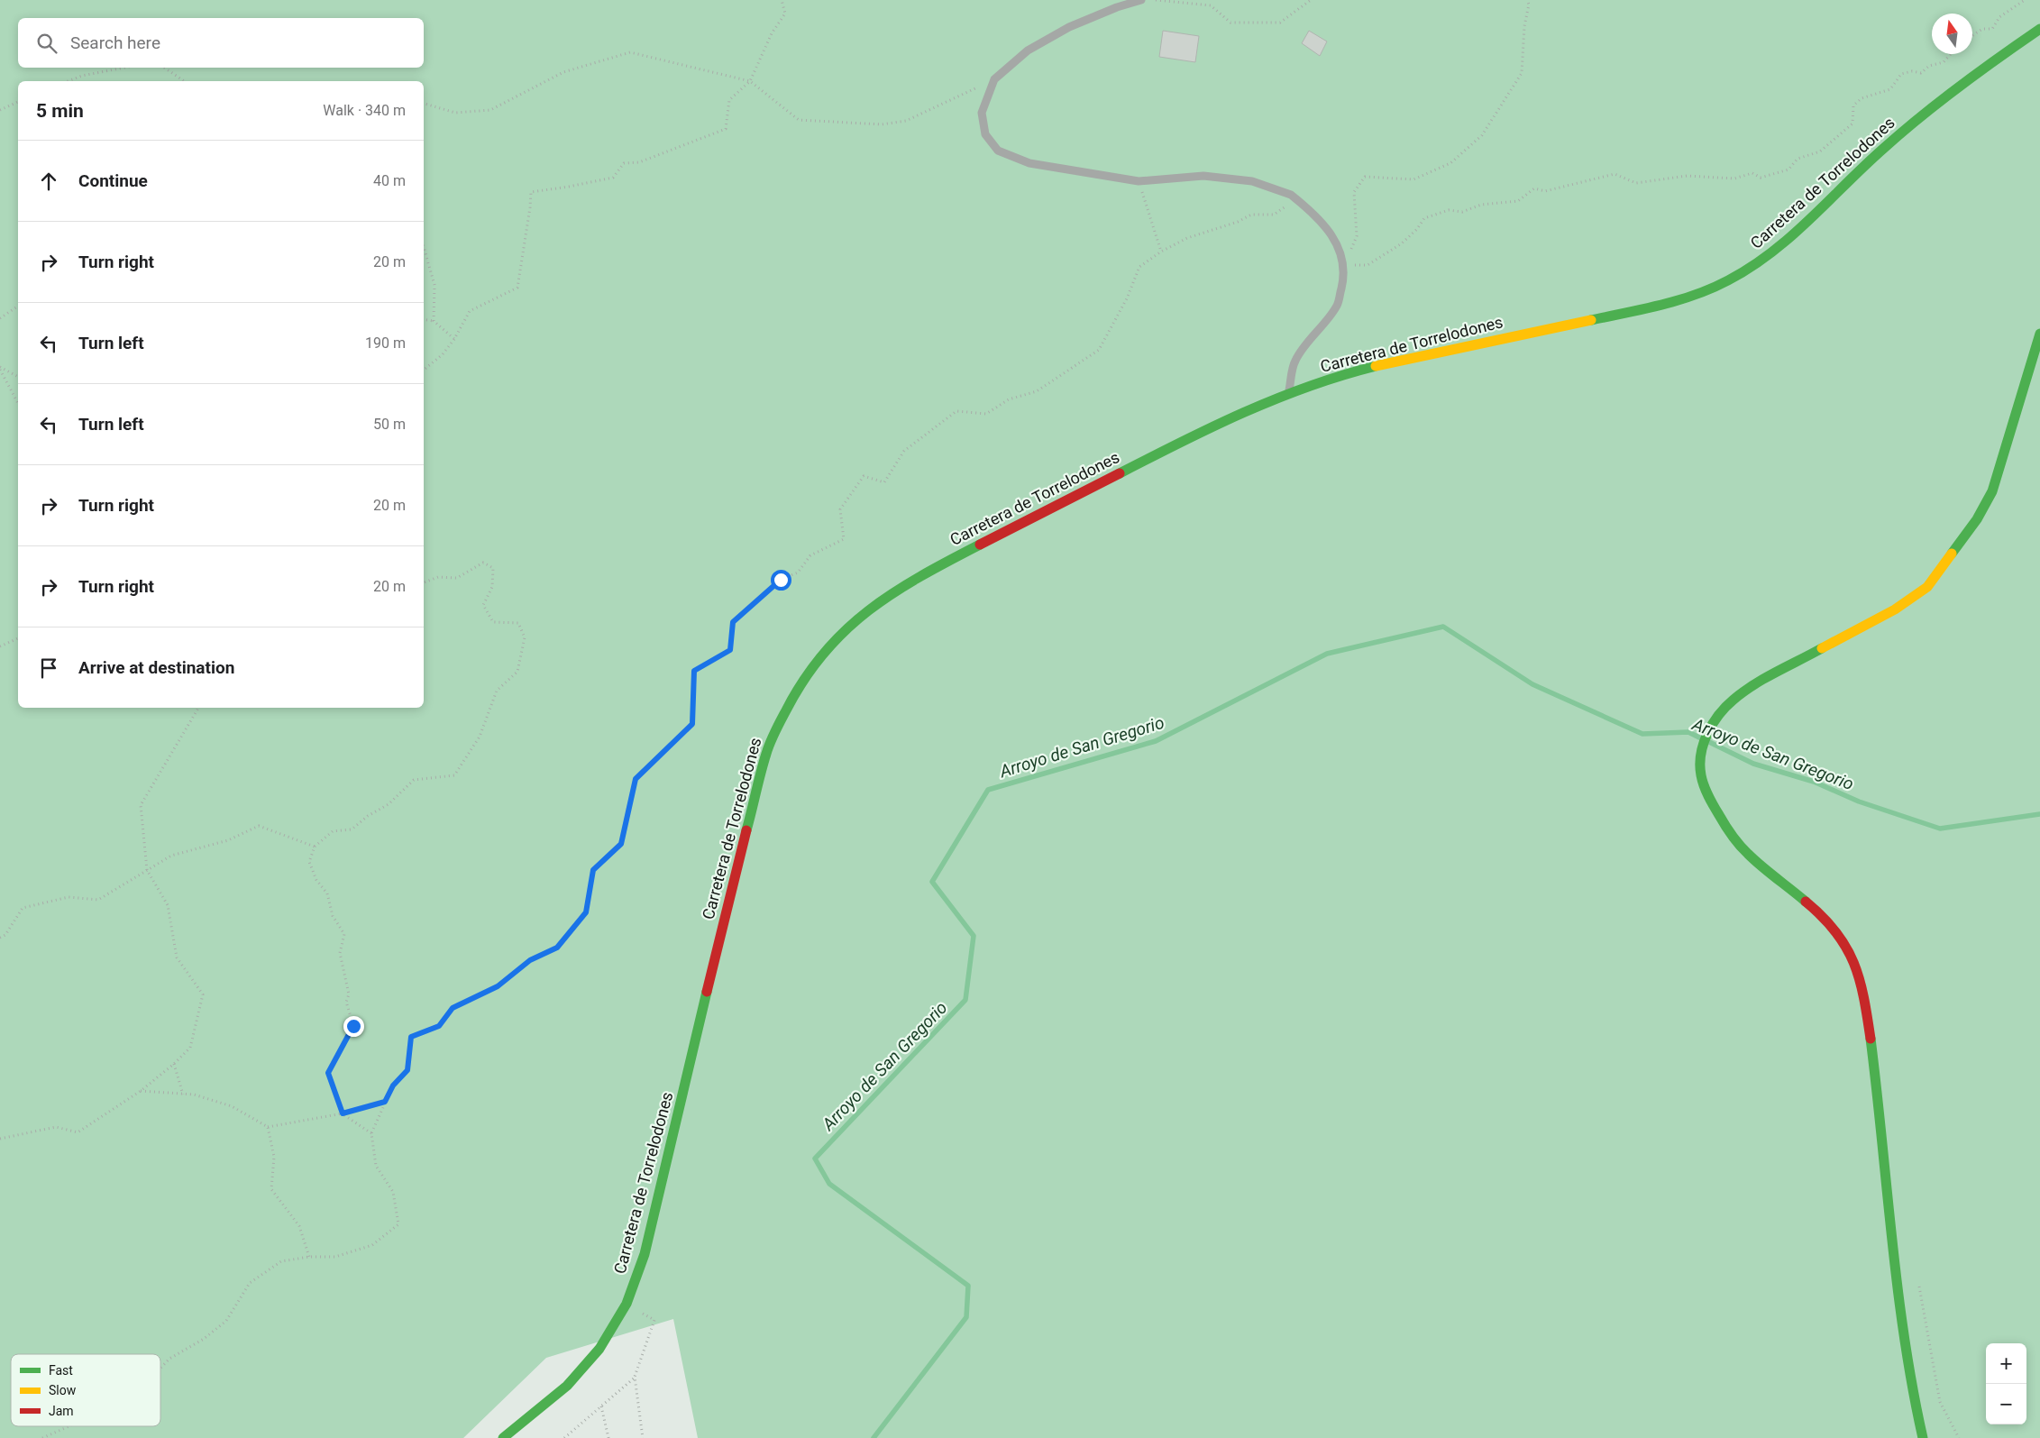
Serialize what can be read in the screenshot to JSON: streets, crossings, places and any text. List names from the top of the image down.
{
  "streets": {
    "main road": ["Carretera de Torrelodones"]
  },
  "water": ["Arroyo de San Gregorio"],
  "legend": ["Fast", "Slow", "Jam"],
  "north": "top",
  "page": {
    "search": "Search here",
    "heading": ["5 min", "Walk · 340 m"],
    "list": [
      ["Continue", "40 m"],
      ["Turn right", "20 m"],
      ["Turn left", "190 m"],
      ["Turn left", "50 m"],
      ["Turn right", "20 m"],
      ["Turn right", "20 m"],
      "Arrive at destination"
    ],
    "map_buttons": ["+", "−"]
  }
}
